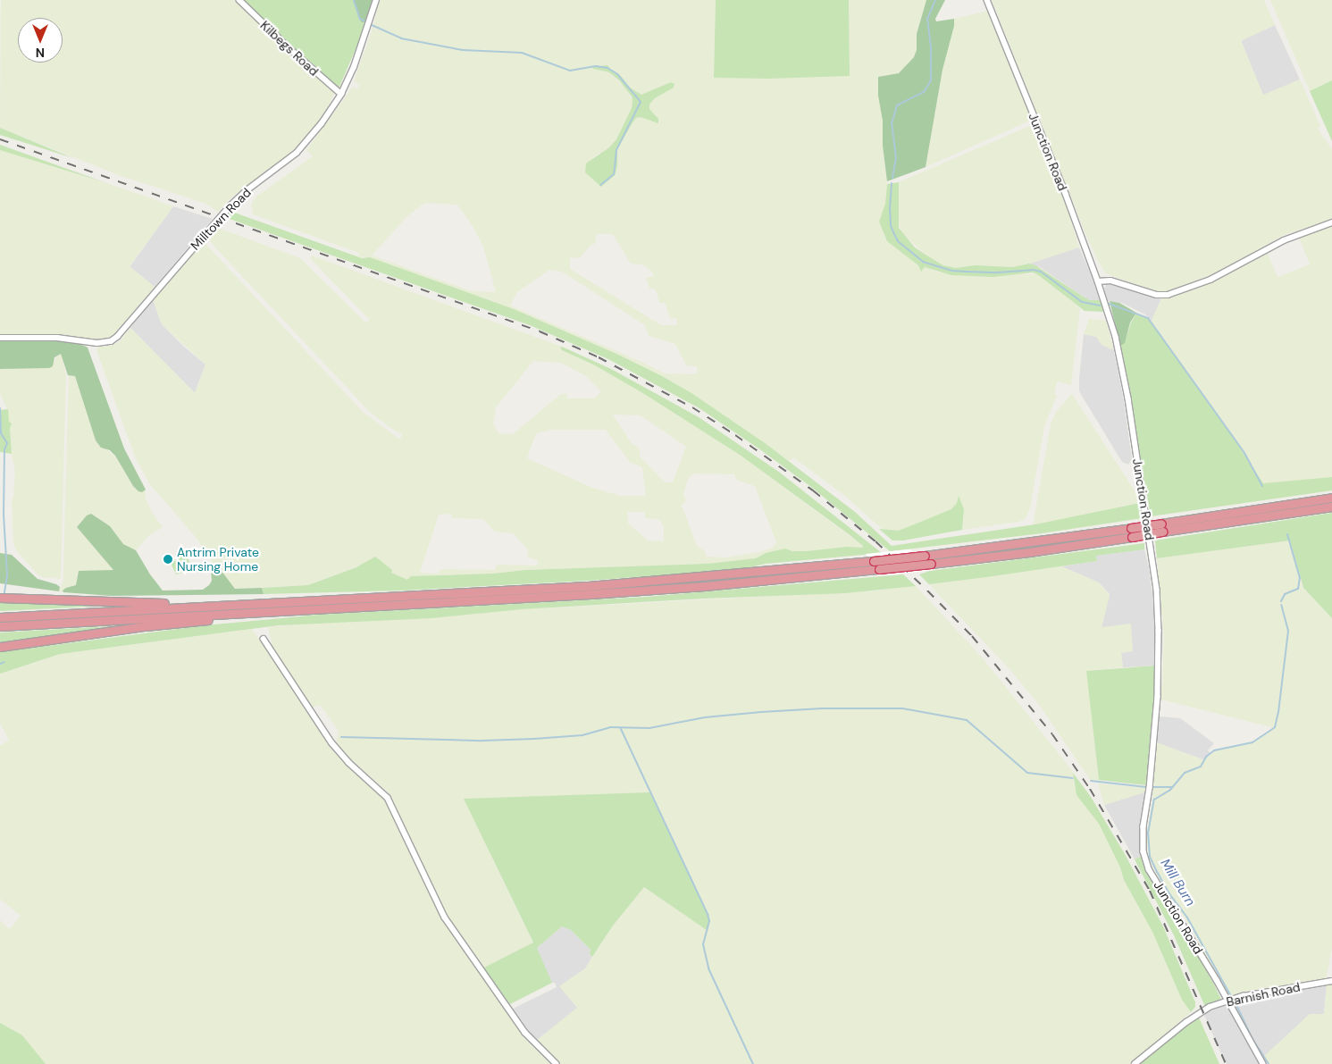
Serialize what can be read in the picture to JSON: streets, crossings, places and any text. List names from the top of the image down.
{
  "streets": {
    "street": [
      "Kilbegs Road",
      "Junction Road",
      "Milltown Road",
      "Barnish Road"
    ]
  },
  "crossings": [
    ["Kilbegs Road", "Milltown Road"],
    ["Junction Road", "Barnish Road"]
  ],
  "water": ["Mill Burn"],
  "places": ["Antrim Private Nursing Home"],
  "north": "bottom"
}
